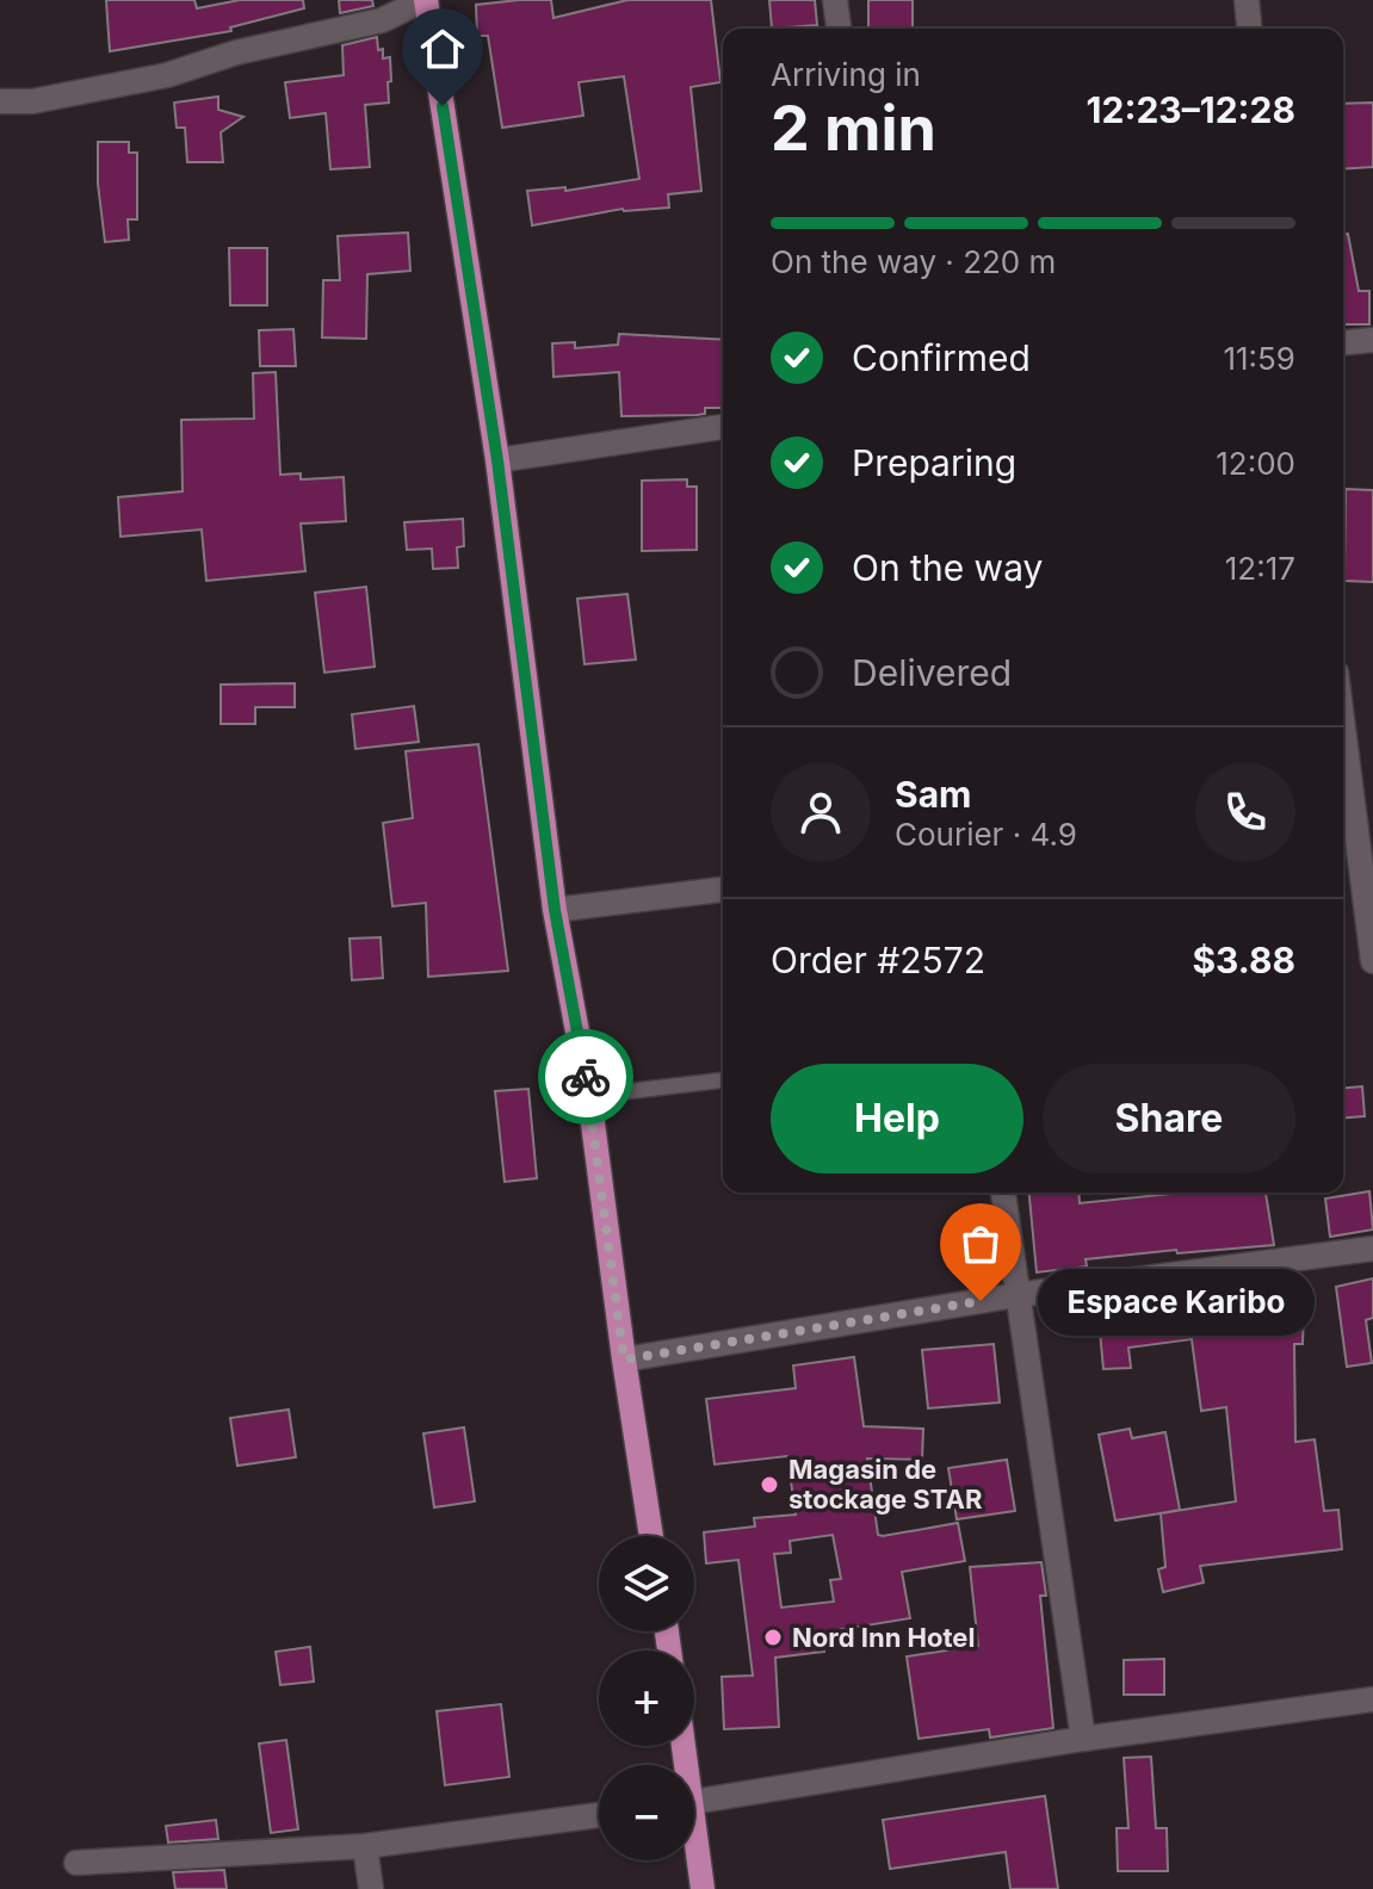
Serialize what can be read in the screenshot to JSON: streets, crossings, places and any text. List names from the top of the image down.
{
  "places": ["Espace Karibo", "Magasin de stockage STAR", "Nord Inn Hotel"],
  "page": {
    "heading": ["2 min", "Arriving in", "12:23–12:28"],
    "panel": [
      "Sam",
      "Courier · 4.9",
      "Order #2572",
      "$3.88"
    ],
    "bar": "On the way · 220 m",
    "list": [
      ["Confirmed", "11:59"],
      ["Preparing", "12:00"],
      ["On the way", "12:17"],
      "Delivered"
    ],
    "buttons": ["Help", "Share"],
    "bubble": "Espace Karibo",
    "map_buttons": ["+", "−"]
  }
}
